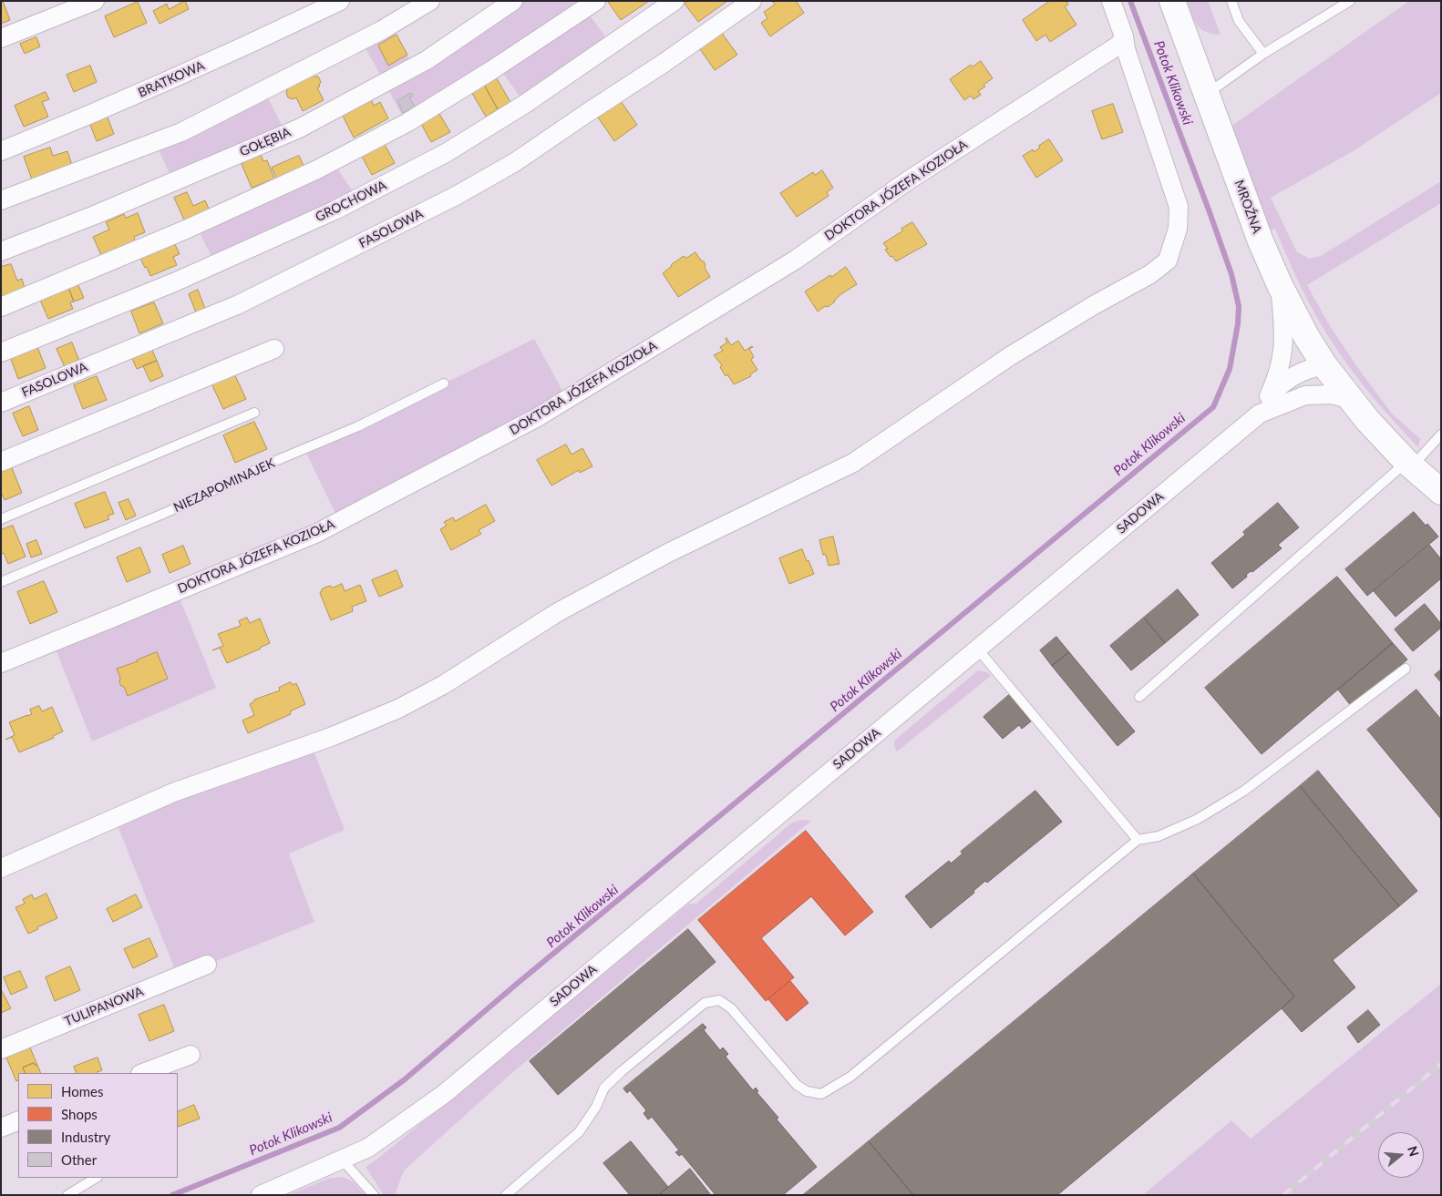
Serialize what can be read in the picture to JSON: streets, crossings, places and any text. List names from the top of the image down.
{
  "streets": {
    "main road": ["MROŹNA"],
    "street": [
      "BRATKOWA",
      "GOŁĘBIA",
      "DOKTORA JÓZEFA KOZIOŁA",
      "GROCHOWA",
      "FASOLOWA",
      "SADOWA",
      "TULIPANOWA"
    ],
    "lane": ["NIEZAPOMINAJEK"]
  },
  "crossings": [
    ["MROŹNA", "SADOWA"]
  ],
  "water": ["Potok Klikowski"],
  "legend": [
    "Homes",
    "Shops",
    "Industry",
    "Other"
  ],
  "north": "right"
}
